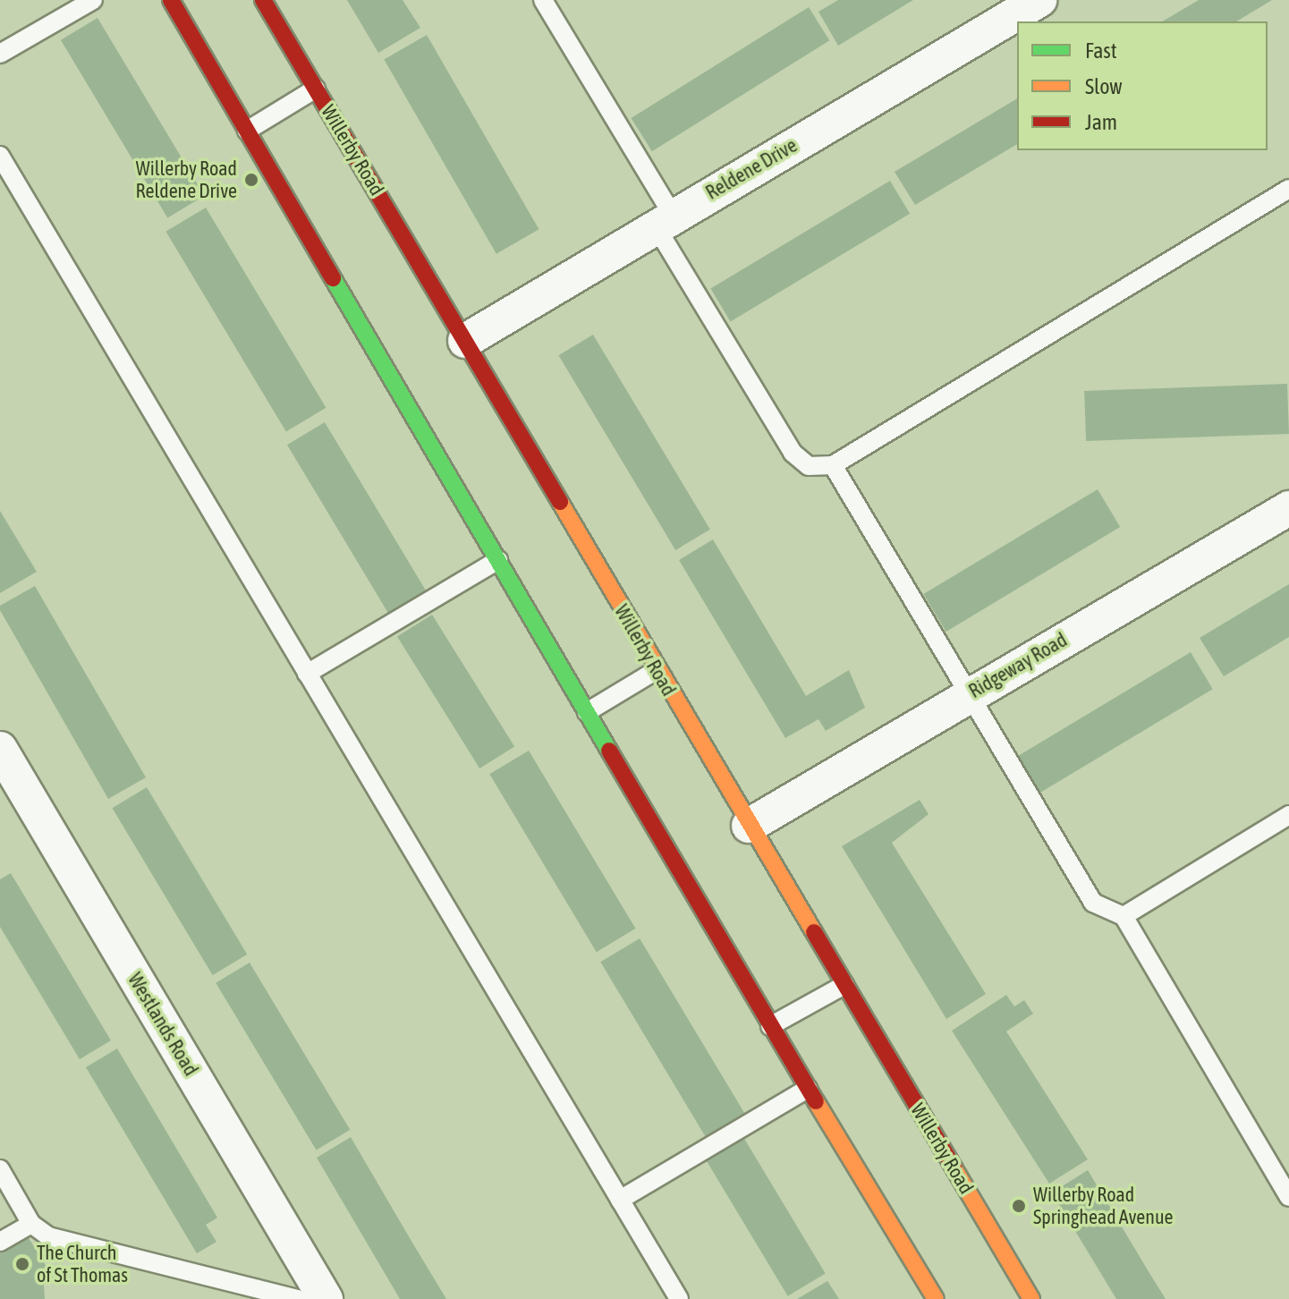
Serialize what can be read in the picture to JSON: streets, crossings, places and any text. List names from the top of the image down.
{
  "streets": {
    "street": [
      "Willerby Road",
      "Reldene Drive",
      "Ridgeway Road",
      "Westlands Road"
    ]
  },
  "crossings": [
    ["Willerby Road", "Reldene Drive"],
    ["Willerby Road", "Ridgeway Road"]
  ],
  "places": ["Willerby Road Reldene Drive", "Willerby Road Springhead Avenue", "The Church of St Thomas"],
  "legend": ["Fast", "Slow", "Jam"]
}
